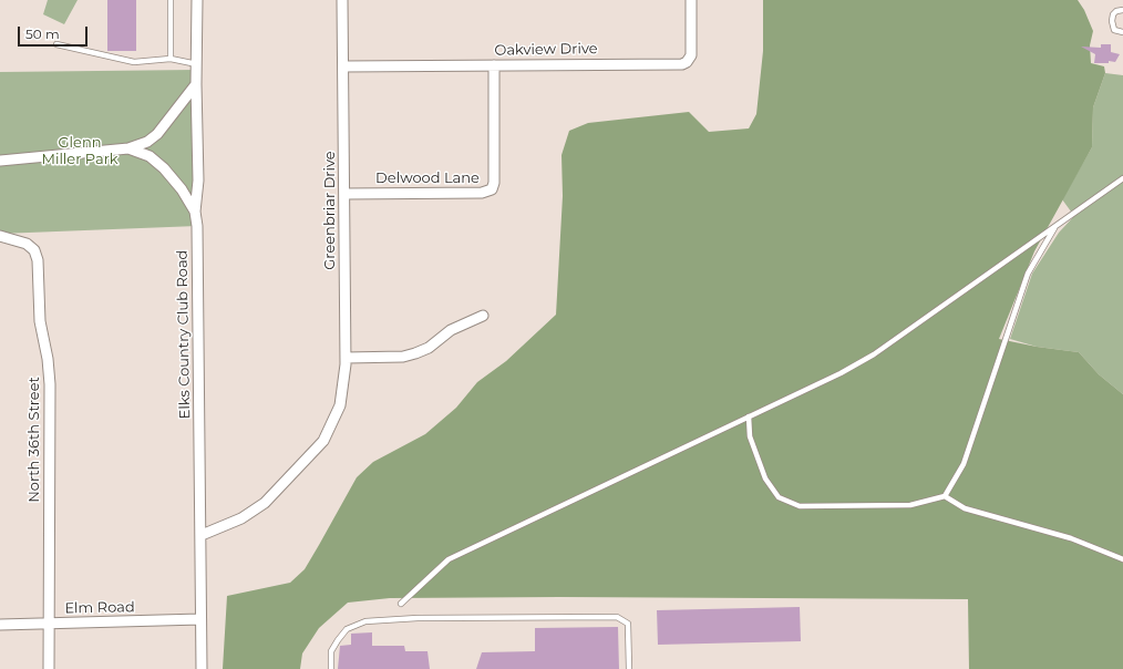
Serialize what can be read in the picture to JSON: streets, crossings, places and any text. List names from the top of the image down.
{
  "streets": {
    "street": [
      "Oakview Drive",
      "Delwood Lane",
      "Greenbriar Drive",
      "Elks Country Club Road",
      "North 36th Street",
      "Elm Road"
    ]
  },
  "crossings": [
    ["Oakview Drive", "Delwood Lane"],
    ["Oakview Drive", "Greenbriar Drive"],
    ["Delwood Lane", "Greenbriar Drive"],
    ["Greenbriar Drive", "Elks Country Club Road"],
    ["Elks Country Club Road", "Elm Road"],
    ["North 36th Street", "Elm Road"]
  ],
  "parks": ["Glenn Miller Park"],
  "scale_bar": "50 m"
}
